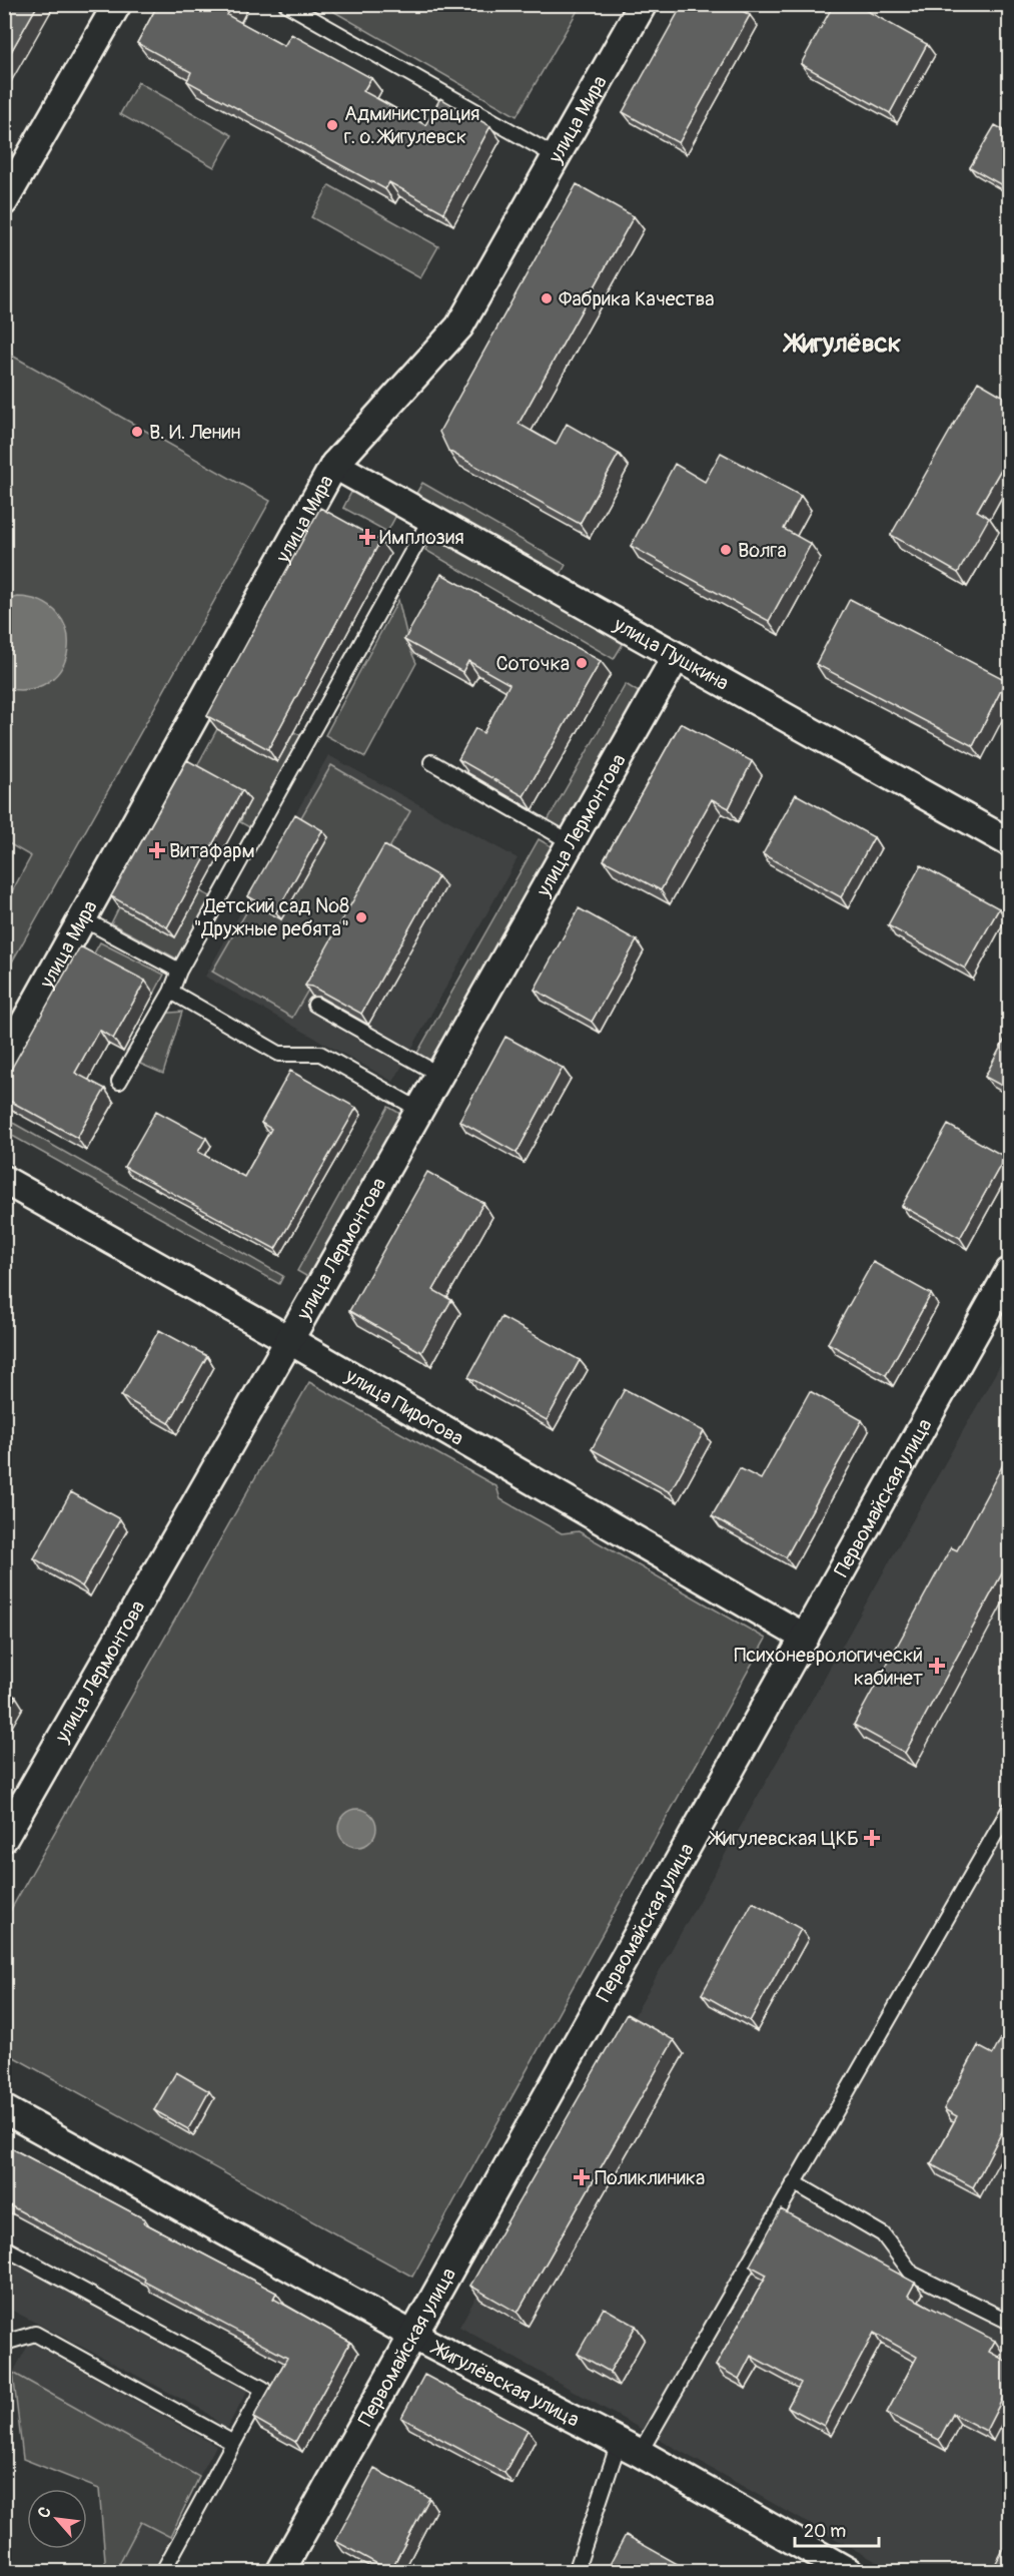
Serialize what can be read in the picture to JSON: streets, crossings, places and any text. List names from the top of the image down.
{
  "streets": {
    "street": [
      "улица Мира",
      "улица Пушкина",
      "улица Лермонтова",
      "улица Пирогова",
      "Первомайская улица",
      "Жигулёвская улица"
    ]
  },
  "crossings": [
    ["улица Мира", "улица Пушкина"],
    ["улица Пушкина", "улица Лермонтова"],
    ["улица Лермонтова", "улица Пирогова"],
    ["улица Пирогова", "Первомайская улица"],
    ["Первомайская улица", "Жигулёвская улица"]
  ],
  "districts": ["Жигулёвск"],
  "places": {
    "other": [
      "Администрация г. о. Жигулевск",
      "Фабрика Качества",
      "В. И. Ленин",
      "Волга",
      "Соточка",
      "Детский сад №8 \"Дружные ребята\""
    ],
    "health": [
      "Имплозия",
      "Витафарм",
      "Психоневрологическй кабинет",
      "Жигулевская ЦКБ",
      "Поликлиника"
    ]
  },
  "scale_bar": "20 m",
  "north": "top left"
}
